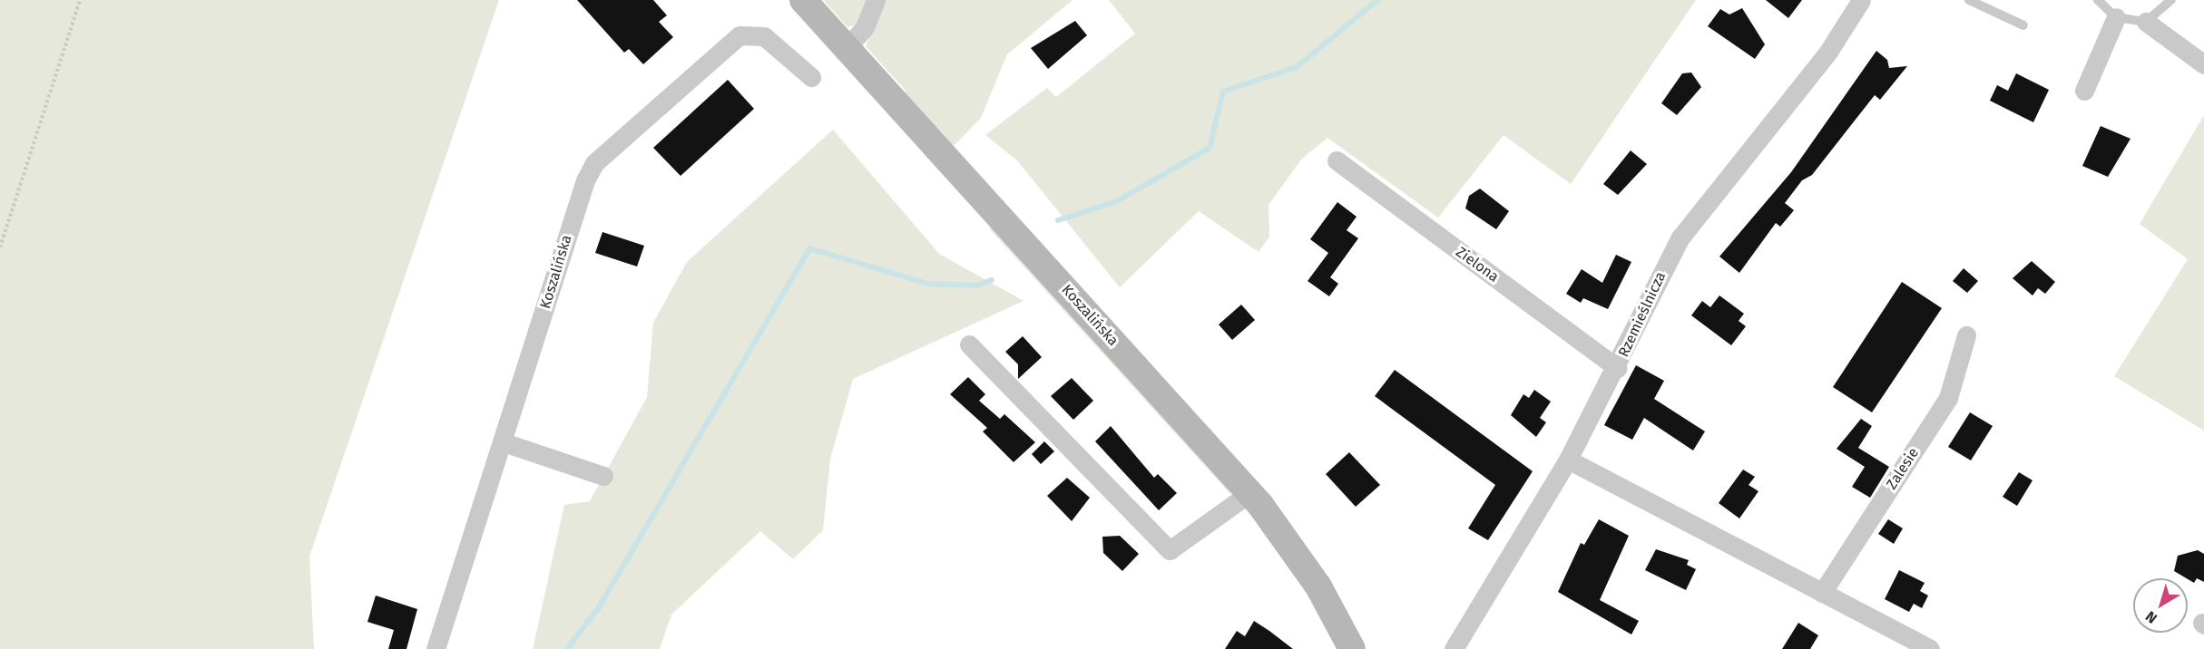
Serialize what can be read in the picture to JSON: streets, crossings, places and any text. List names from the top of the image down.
{
  "streets": {
    "main road": ["Koszalińska"],
    "street": ["Zielona", "Rzemieślnicza", "Zalesie"]
  },
  "crossings": [
    ["Zielona", "Rzemieślnicza"]
  ],
  "north": "bottom left"
}
